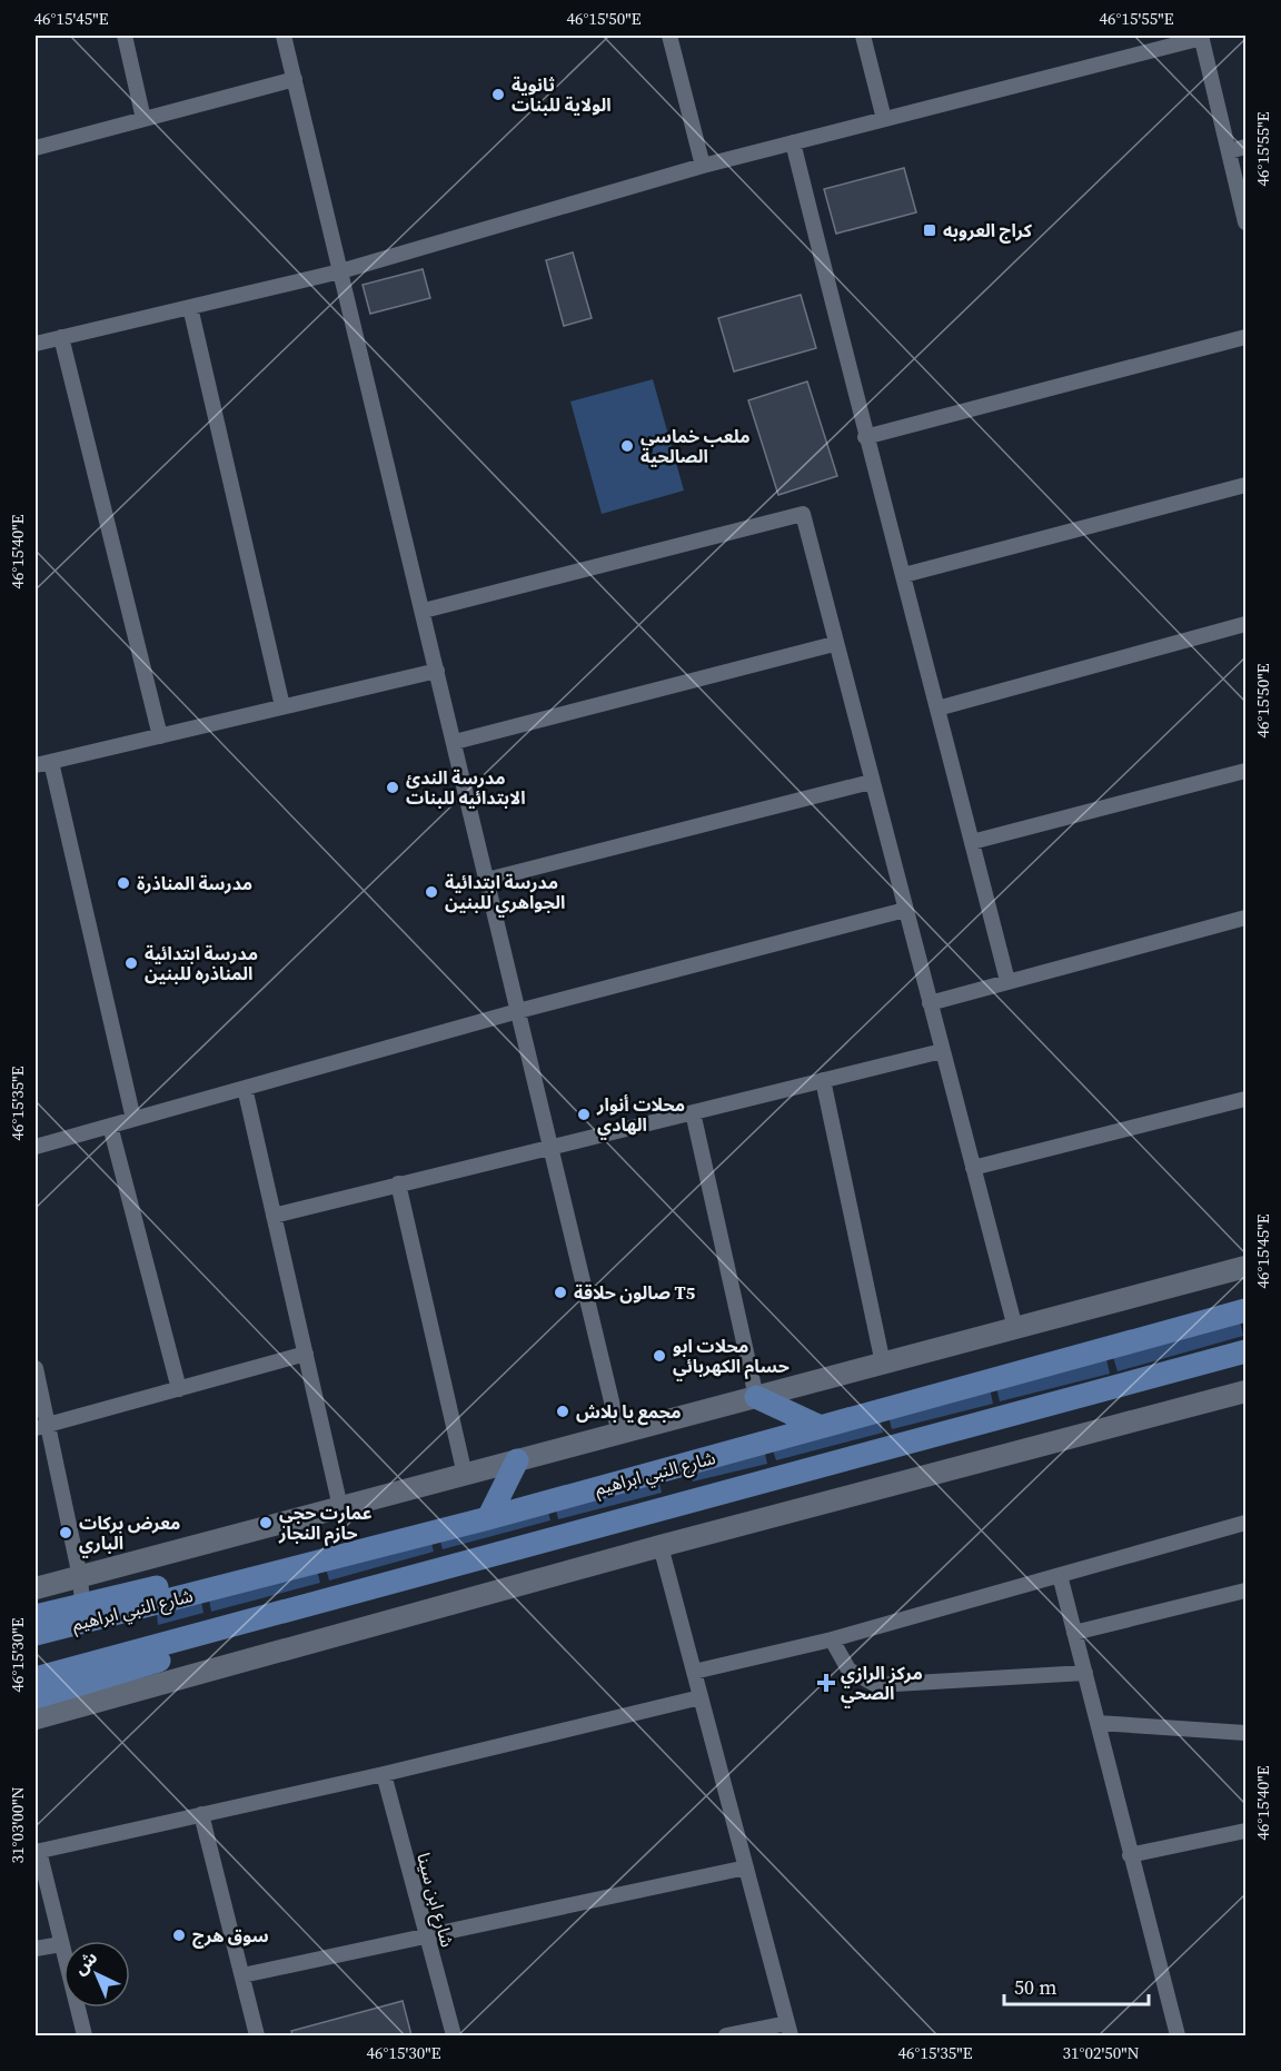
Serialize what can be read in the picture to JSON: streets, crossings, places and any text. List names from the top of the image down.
{
  "streets": {
    "main road": ["شارع النبي ابراهيم"],
    "street": ["شارع ابن سينا"]
  },
  "places": {
    "other": [
      "ثانوية الولاية للبنات",
      "ملعب خماسي الصالحية",
      "مدرسة الندئ الابتدائيه للبنات",
      "مدرسة المناذرة",
      "مدرسة ابتدائية الجواهري للبنين",
      "مدرسة ابتدائية المناذره للبنين",
      "محلات أنوار الهادي",
      "صالون حلاقة T5",
      "محلات ابو حسام الكهربائي",
      "مجمع يا بلاش",
      "عمارت حجي حازم النجار",
      "معرض بركات الباري",
      "سوق هرج"
    ],
    "transit": ["كراج العروبه"],
    "health": ["مركز الرازي الصحي"]
  },
  "scale_bar": "50 m",
  "north": "top left",
  "coordinates": [
    "46°15'45\"E",
    "46°15'50\"E",
    "46°15'55\"E",
    "46°15'40\"E",
    "46°15'35\"E",
    "46°15'30\"E",
    "31°03'00\"N",
    "31°02'50\"N"
  ]
}
